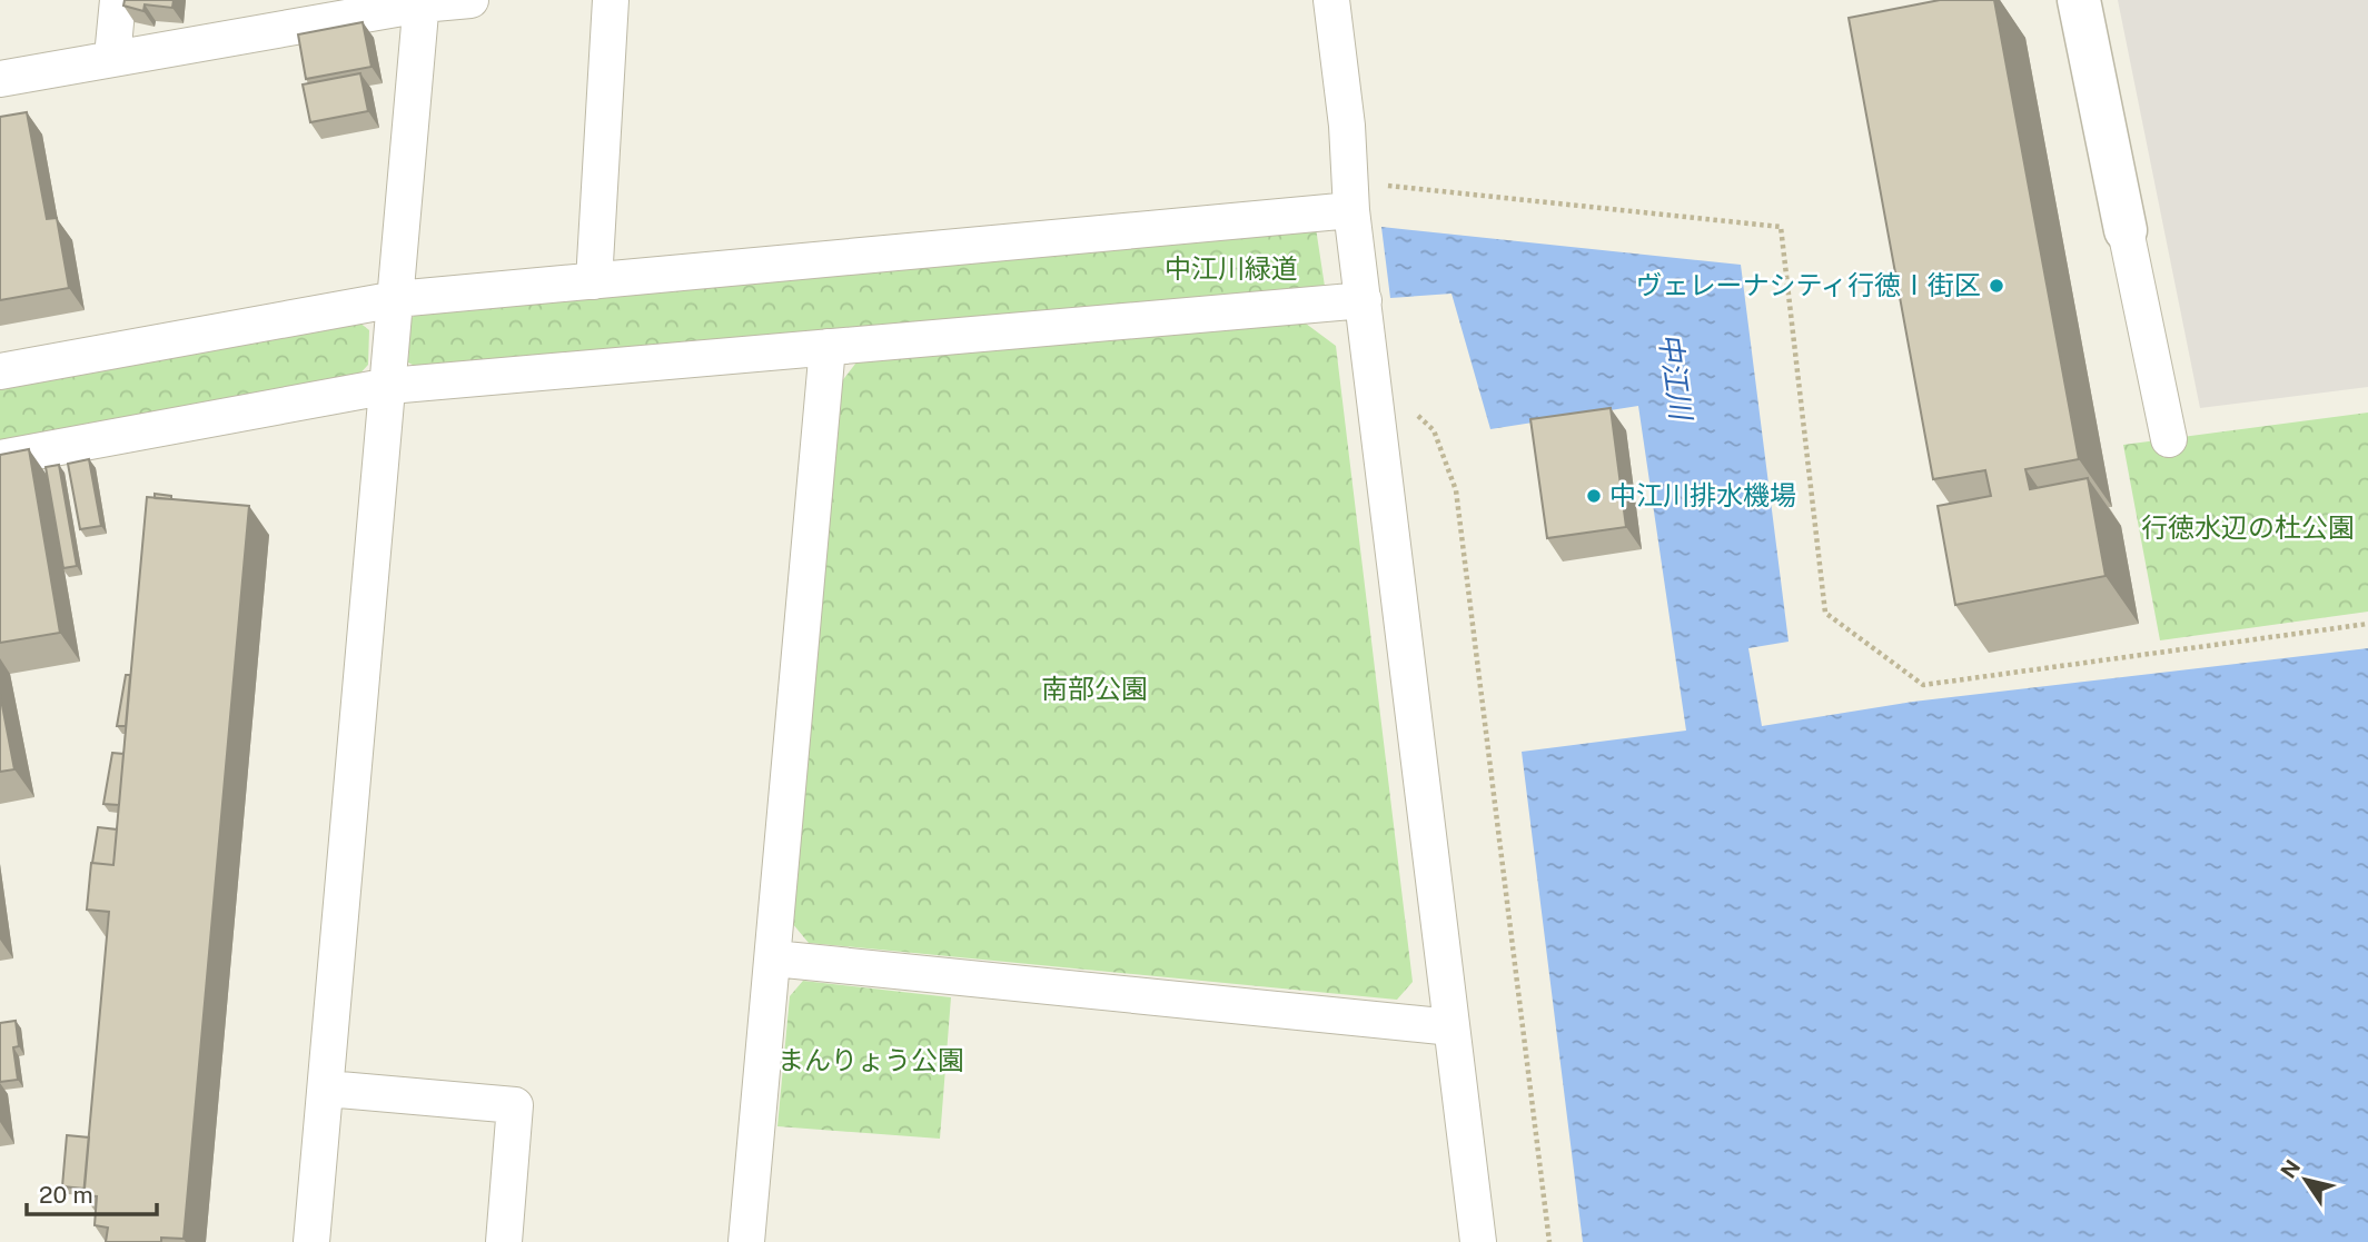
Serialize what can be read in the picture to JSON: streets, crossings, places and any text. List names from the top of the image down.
{
  "water": ["中江川"],
  "parks": [
    "中江川緑道",
    "行徳水辺の杜公園",
    "南部公園",
    "まんりょう公園"
  ],
  "places": ["ヴェレーナシティ行徳Ⅰ街区", "中江川排水機場"],
  "scale_bar": "20 m",
  "north": "top left"
}
